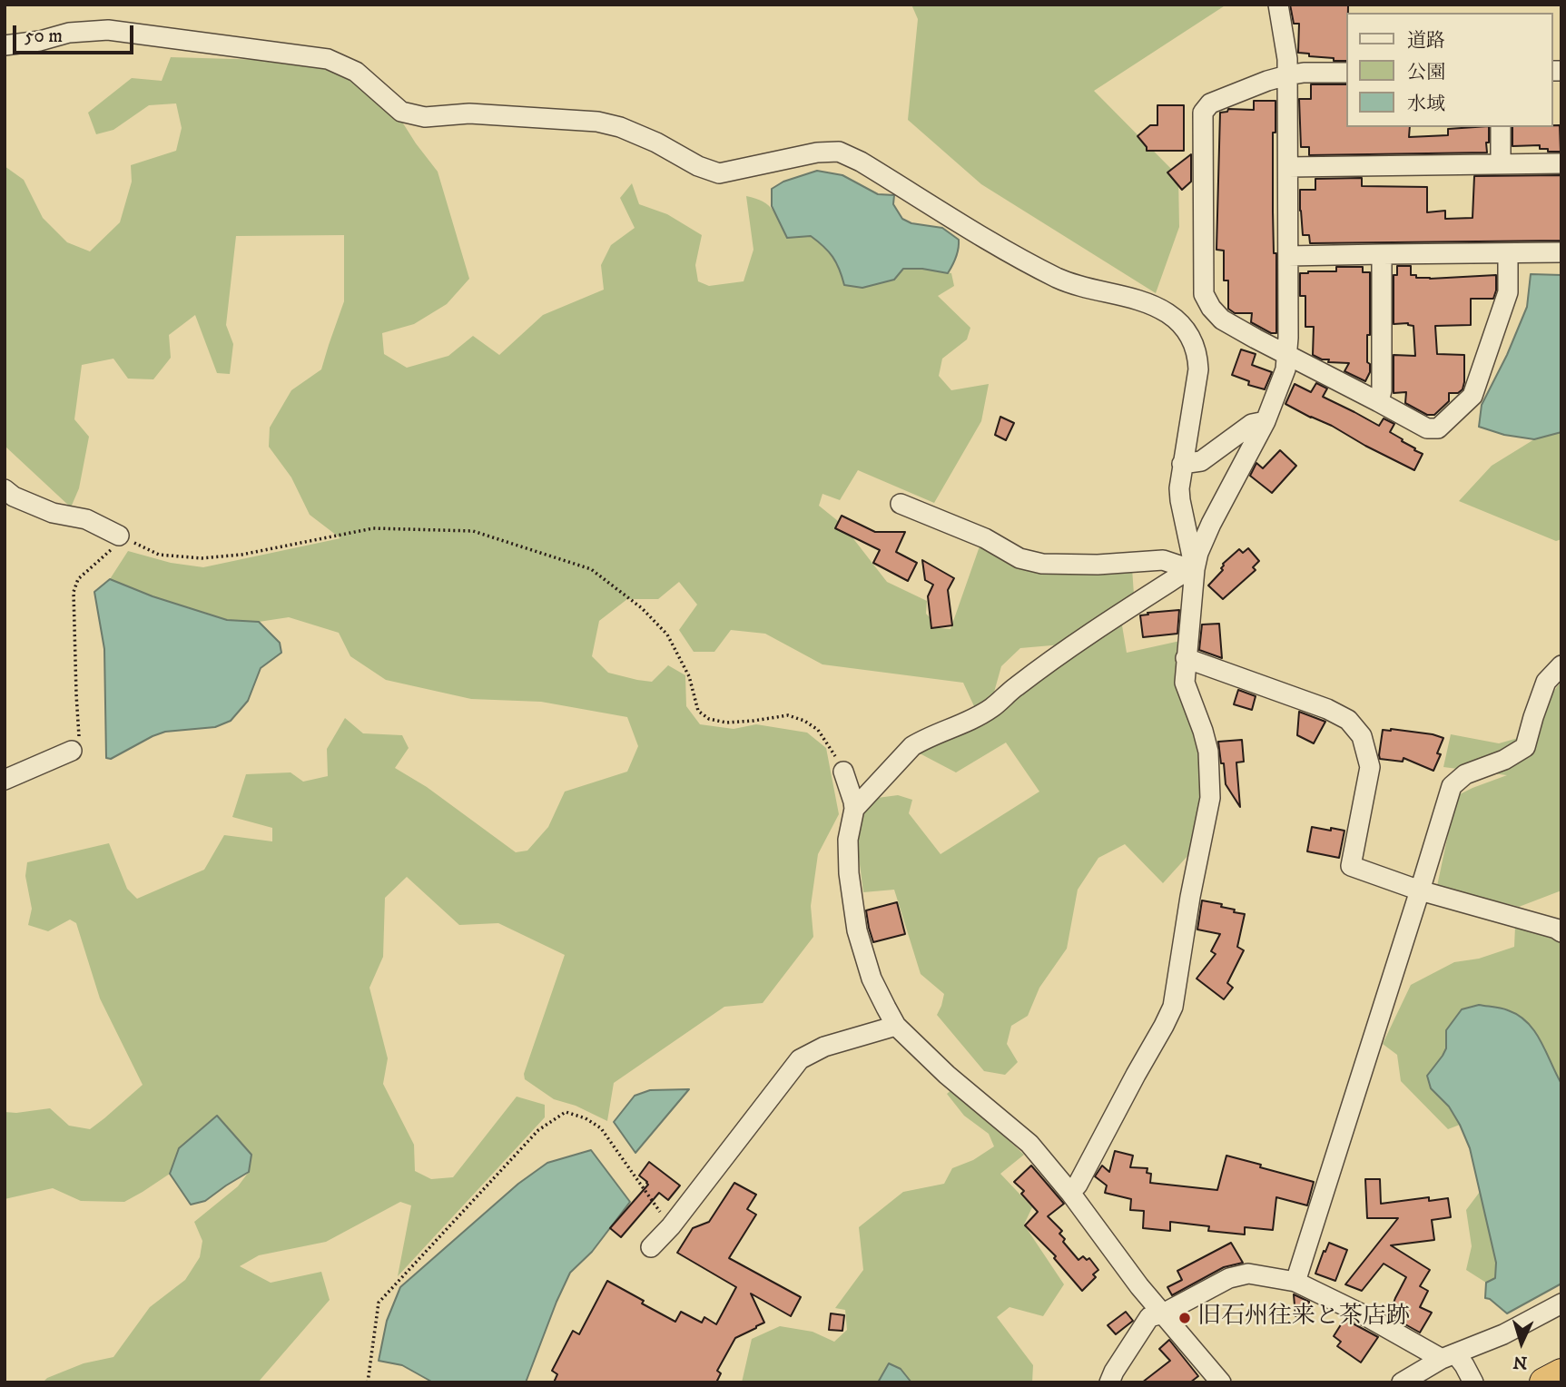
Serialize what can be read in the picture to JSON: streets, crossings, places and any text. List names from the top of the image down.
{
  "places": ["旧石州往来と茶店跡"],
  "legend": ["道路", "公園", "水域"],
  "scale_bar": "50 m",
  "north": "bottom"
}
